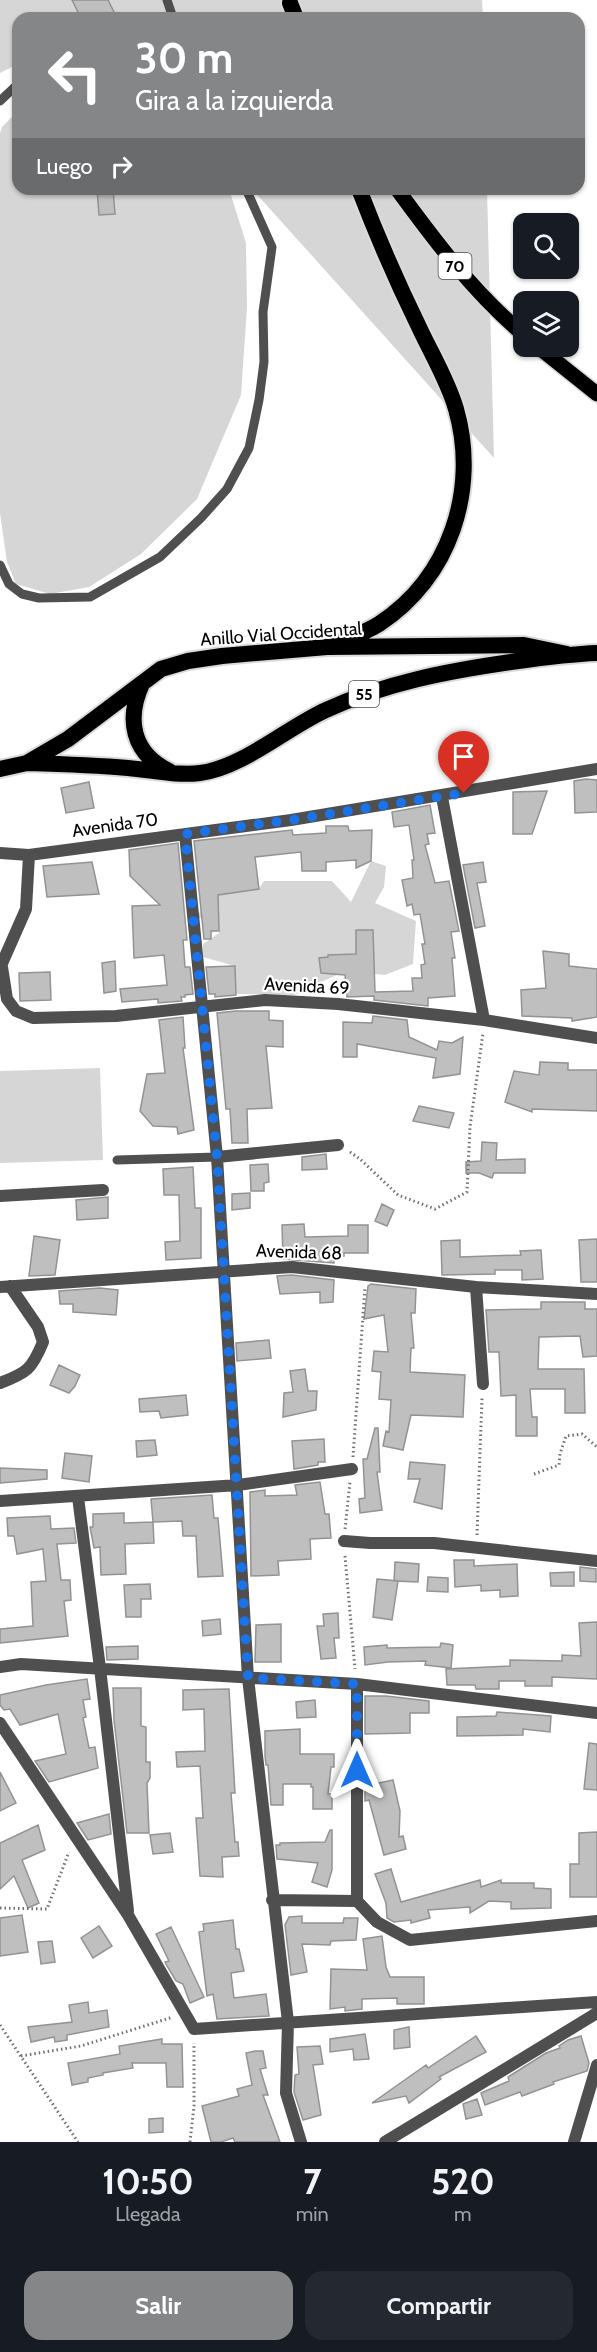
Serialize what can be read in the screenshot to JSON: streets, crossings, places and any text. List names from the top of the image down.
{
  "streets": {
    "highway": ["Anillo Vial Occidental", "55"],
    "main road": ["70"],
    "street": ["Avenida 70", "Avenida 69", "Avenida 68"]
  },
  "page": {
    "turn": ["30 m", "Gira a la izquierda"],
    "then": "Luego",
    "eta": [
      "10:50",
      "Llegada",
      "7",
      "min",
      "520",
      "m"
    ],
    "buttons": ["Salir", "Compartir"]
  }
}
